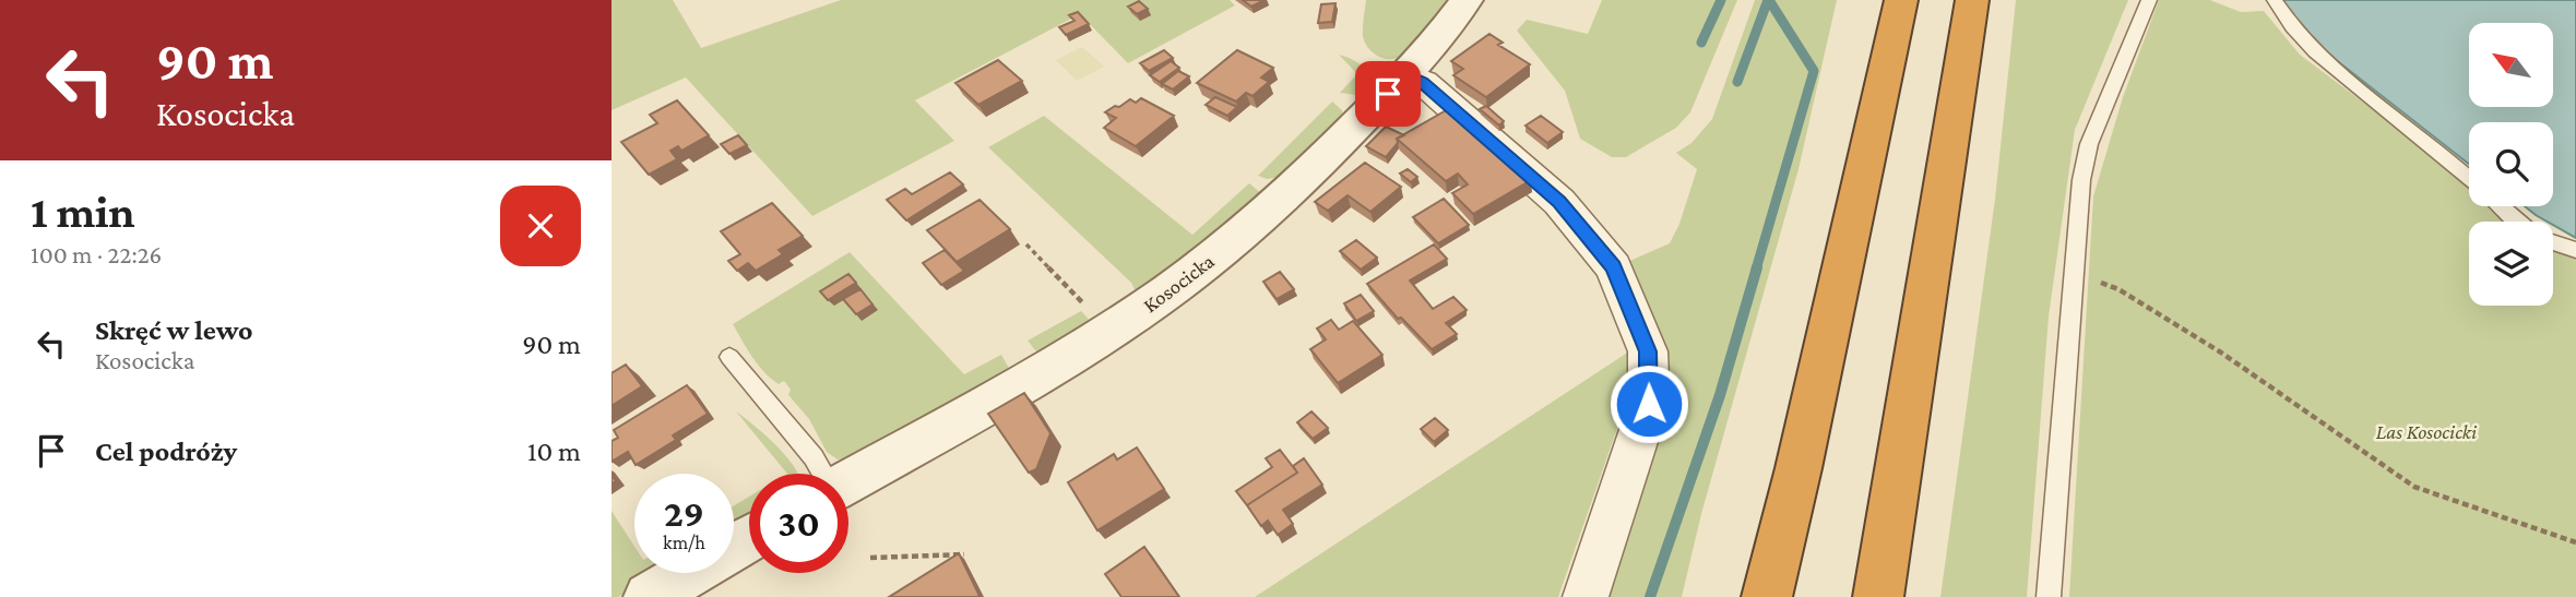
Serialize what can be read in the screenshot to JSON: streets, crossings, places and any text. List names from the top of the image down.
{
  "streets": {
    "street": ["Kosocicka"]
  },
  "parks": ["Las Kosocicki"],
  "north": "top left",
  "page": {
    "turn": ["90 m", "Kosocicka"],
    "heading": ["1 min", "100 m · 22:26"],
    "list": [
      {
        "name": "Skręć w lewo",
        "note": "Kosocicka",
        "value": "90 m"
      },
      {
        "name": "Cel podróży",
        "value": "10 m"
      }
    ],
    "speed": "29 km/h",
    "limit": "30"
  }
}
